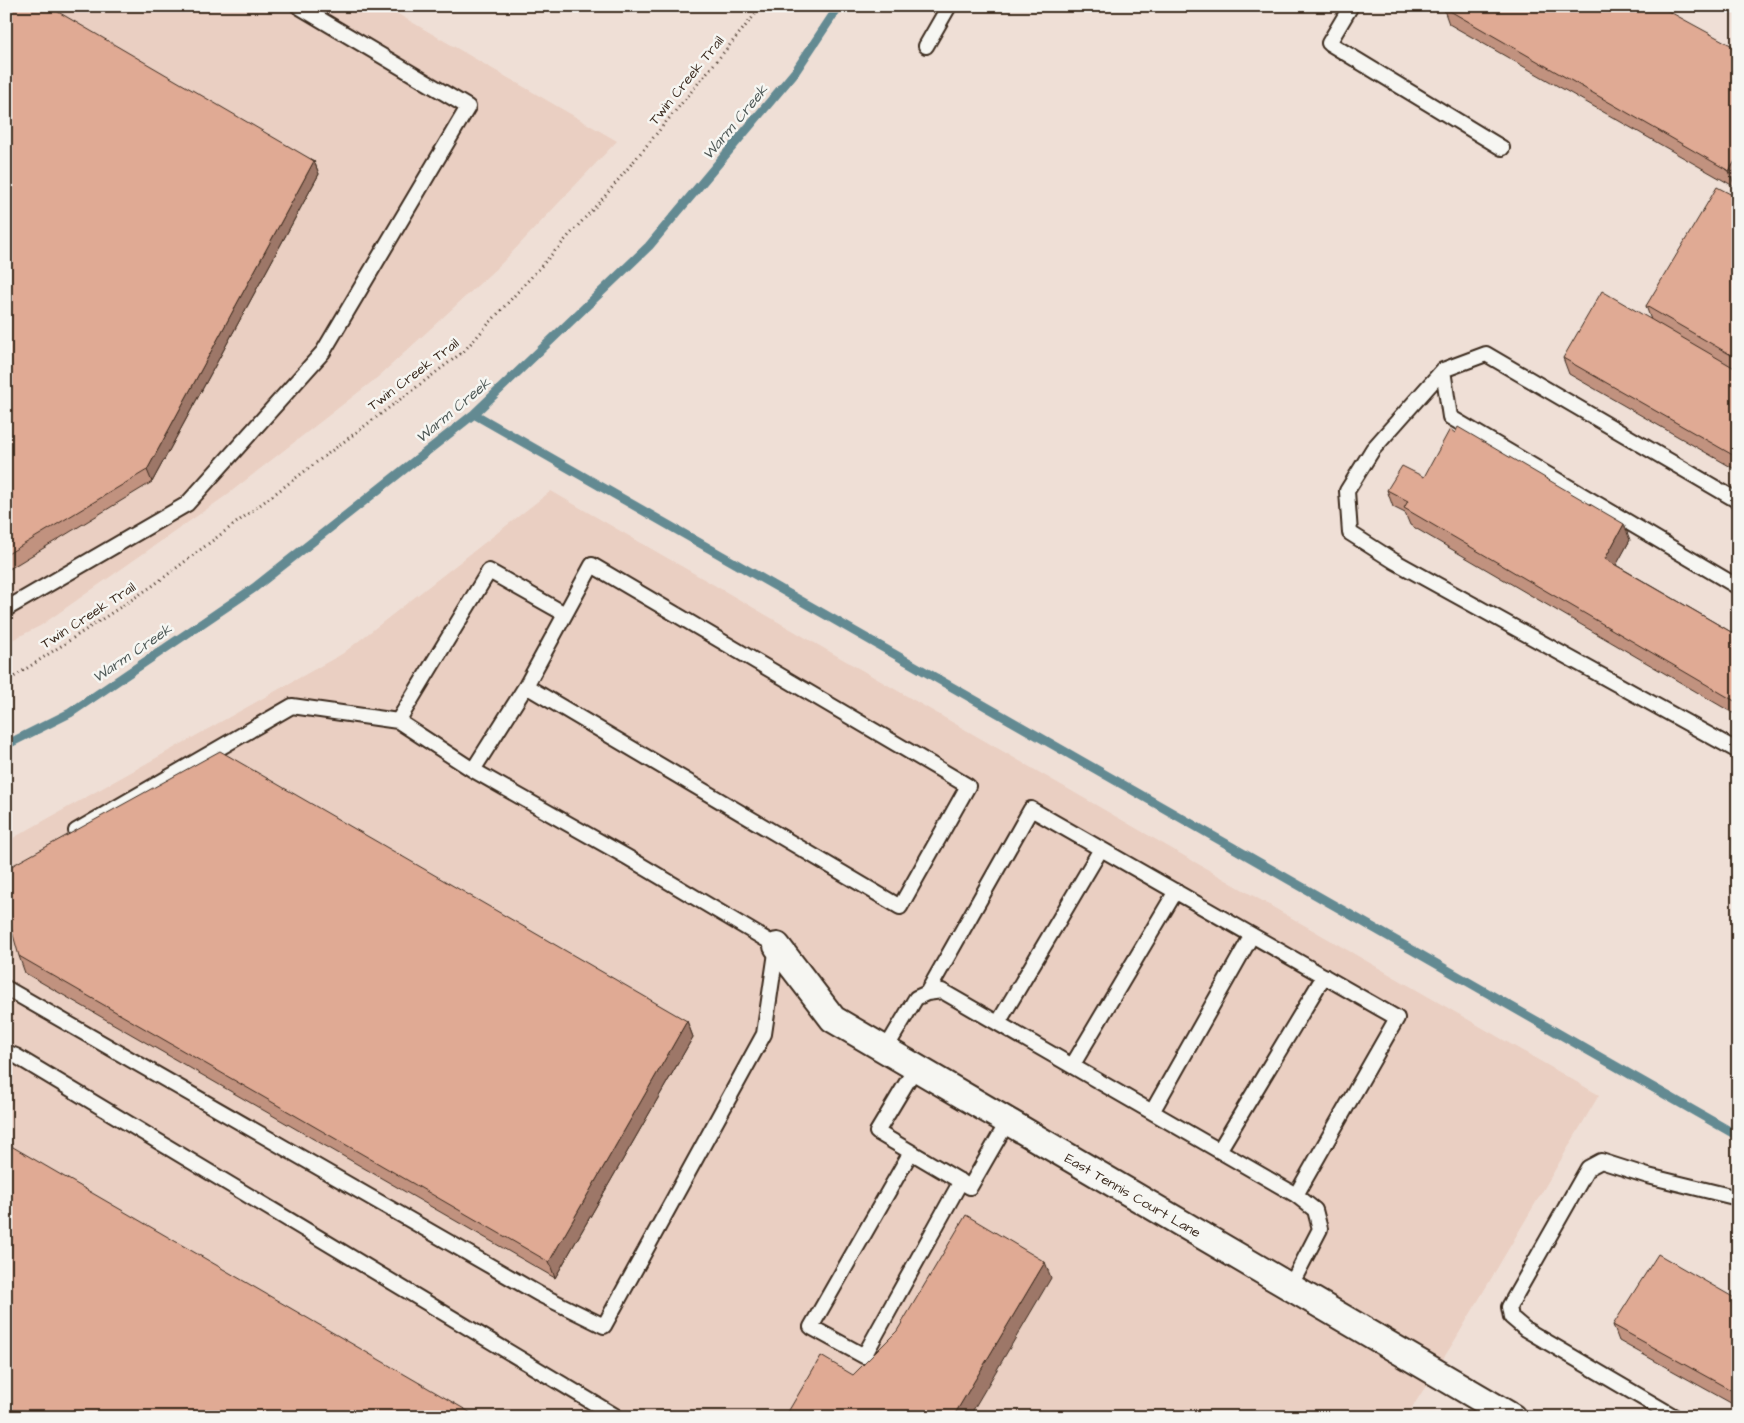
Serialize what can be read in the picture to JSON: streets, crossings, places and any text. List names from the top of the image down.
{
  "streets": {
    "street": ["East Tennis Court Lane"],
    "path": ["Twin Creek Trail"]
  },
  "water": ["Warm Creek"]
}
